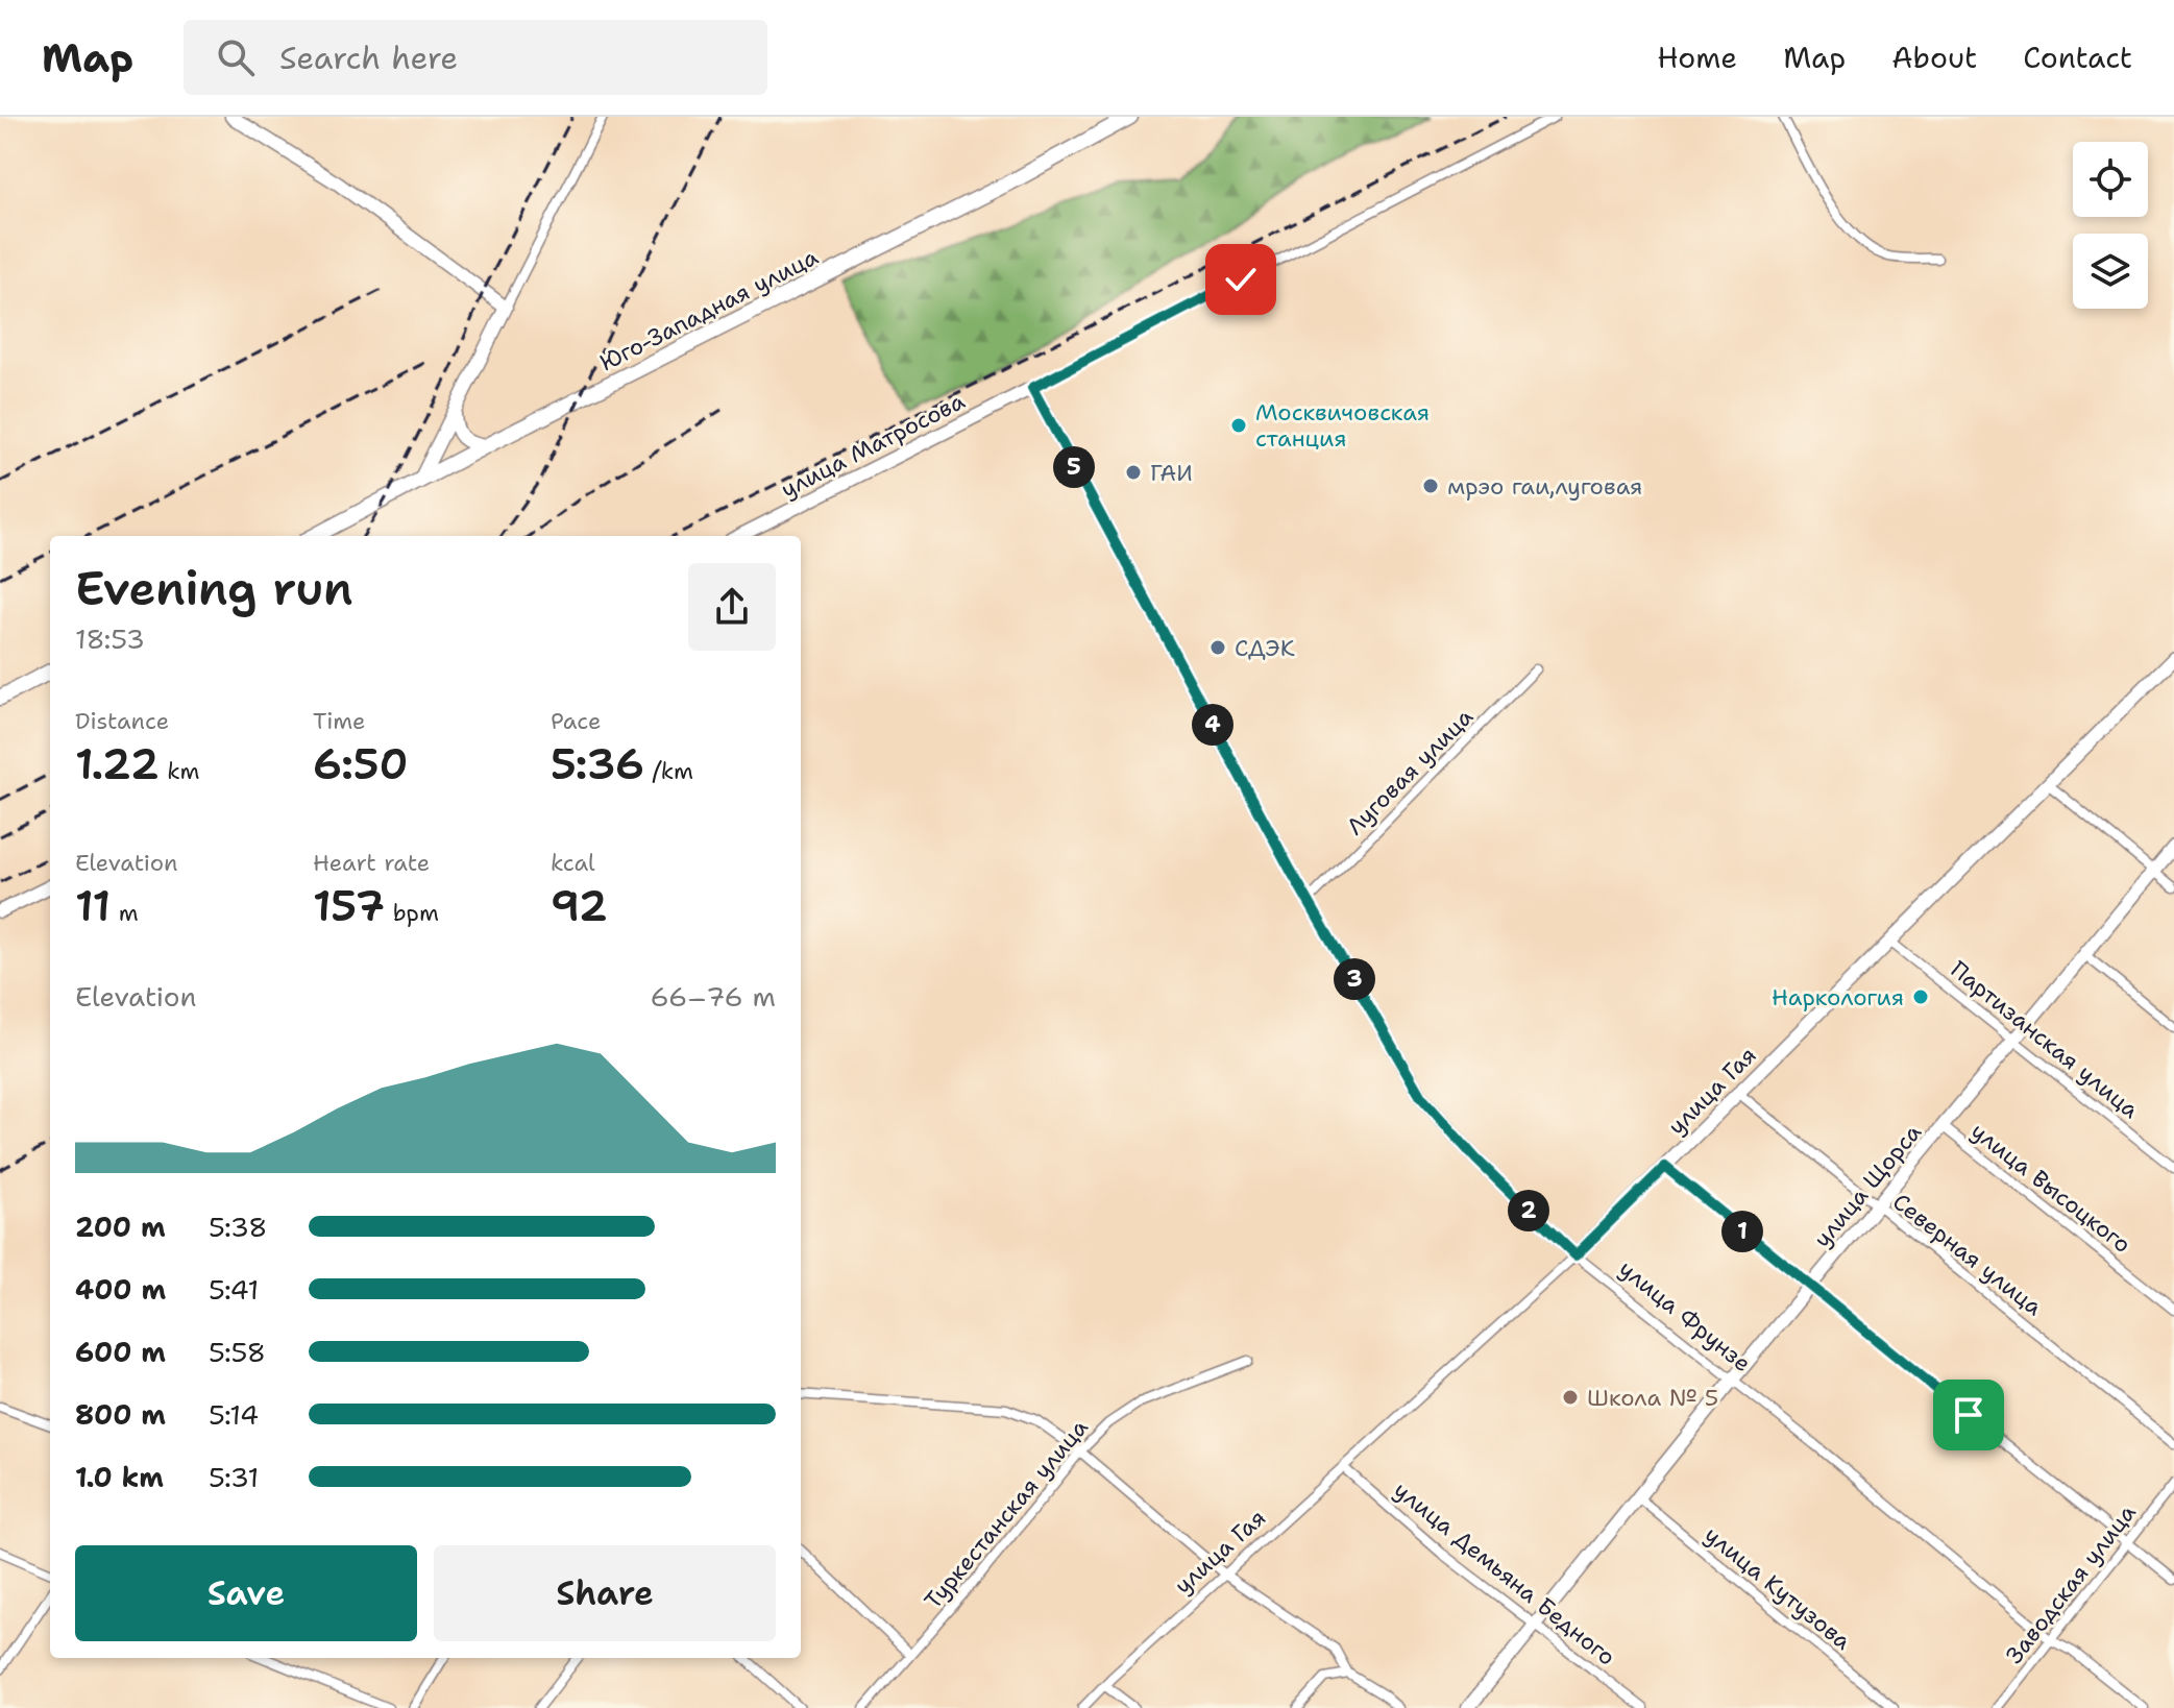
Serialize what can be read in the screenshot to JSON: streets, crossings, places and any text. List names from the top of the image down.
{
  "streets": {
    "main road": ["Юго-Западная улица"],
    "street": [
      "улица Матросова",
      "Луговая улица",
      "Партизанская улица",
      "улица Гая",
      "улица Щорса",
      "улица Высоцкого",
      "Северная улица",
      "улица Фрунзе",
      "Туркестанская улица",
      "улица Демьяна Бедного",
      "Заводская улица",
      "улица Кутузова"
    ]
  },
  "crossings": [
    ["улица Матросова", "улица Фрунзе"],
    ["Луговая улица", "улица Фрунзе"],
    ["Партизанская улица", "улица Гая"],
    ["Партизанская улица", "улица Щорса"],
    ["улица Гая", "Северная улица"],
    ["улица Гая", "улица Фрунзе"],
    ["улица Гая", "улица Демьяна Бедного"],
    ["улица Щорса", "улица Высоцкого"],
    ["улица Щорса", "Северная улица"],
    ["улица Щорса", "улица Фрунзе"],
    ["улица Щорса", "улица Демьяна Бедного"],
    ["улица Щорса", "улица Кутузова"],
    ["улица Фрунзе", "Заводская улица"]
  ],
  "places": [
    "Москвичовская станция",
    "ГАИ",
    "мрэо гаи,луговая",
    "СДЭК",
    "Наркология",
    "Школа № 5"
  ],
  "page": {
    "header": "Map",
    "search": "Search here",
    "nav": [
      "Home",
      "Map",
      "About",
      "Contact"
    ],
    "pins": [
      "5",
      "4",
      "3",
      "2",
      "1"
    ],
    "heading": ["Evening run", "18:53"],
    "stats": [
      ["Distance", "1.22 km"],
      ["Time", "6:50"],
      ["Pace", "5:36 /km"],
      ["Elevation", "11 m"],
      ["Heart rate", "157 bpm"],
      ["kcal", "92"]
    ],
    "chart": ["Elevation", "66–76 m"],
    "list": [
      {
        "name": "200 m",
        "note": "5:38"
      },
      {
        "name": "400 m",
        "note": "5:41"
      },
      {
        "name": "600 m",
        "note": "5:58"
      },
      {
        "name": "800 m",
        "note": "5:14"
      },
      {
        "name": "1.0 km",
        "note": "5:31"
      }
    ],
    "buttons": ["Save", "Share"]
  }
}
